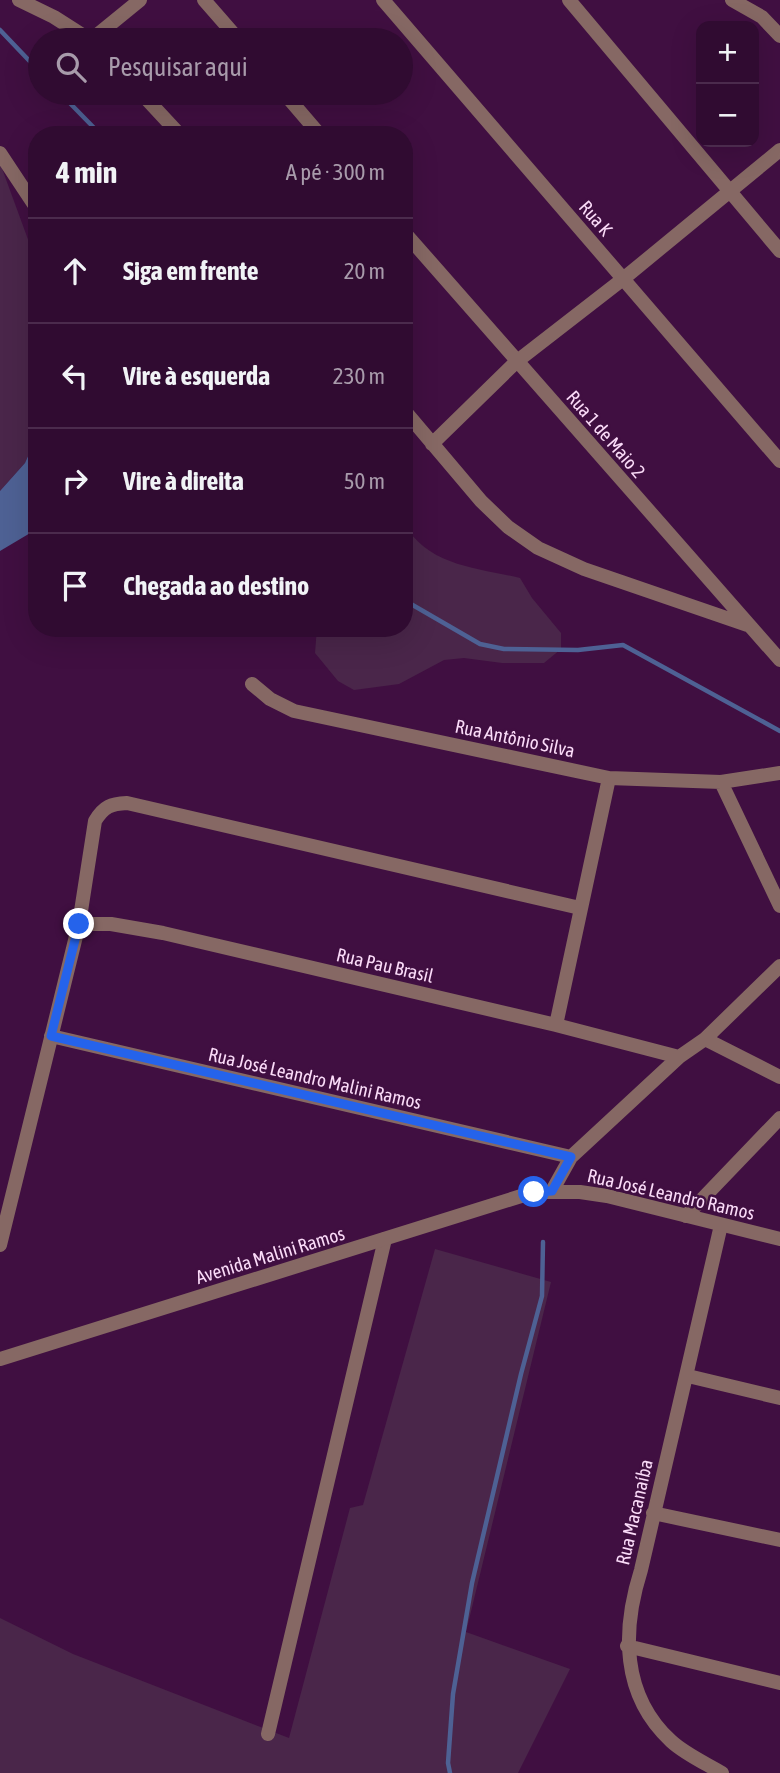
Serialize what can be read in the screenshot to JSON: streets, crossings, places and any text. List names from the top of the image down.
{
  "streets": {
    "street": [
      "Rua K",
      "Rua 1 de Maio 2",
      "Rua Antônio Silva",
      "Rua Pau Brasil",
      "Rua José Leandro Malini Ramos",
      "Rua José Leandro Ramos",
      "Avenida Malini Ramos",
      "Rua Macanaíba"
    ]
  },
  "crossings": [
    ["Rua José Leandro Ramos", "Avenida Malini Ramos"],
    ["Rua José Leandro Ramos", "Rua Macanaíba"]
  ],
  "page": {
    "map_buttons": ["+", "−"],
    "search": "Pesquisar aqui",
    "heading": ["4 min", "A pé · 300 m"],
    "list": [
      ["Siga em frente", "20 m"],
      ["Vire à esquerda", "230 m"],
      ["Vire à direita", "50 m"],
      "Chegada ao destino"
    ]
  }
}
